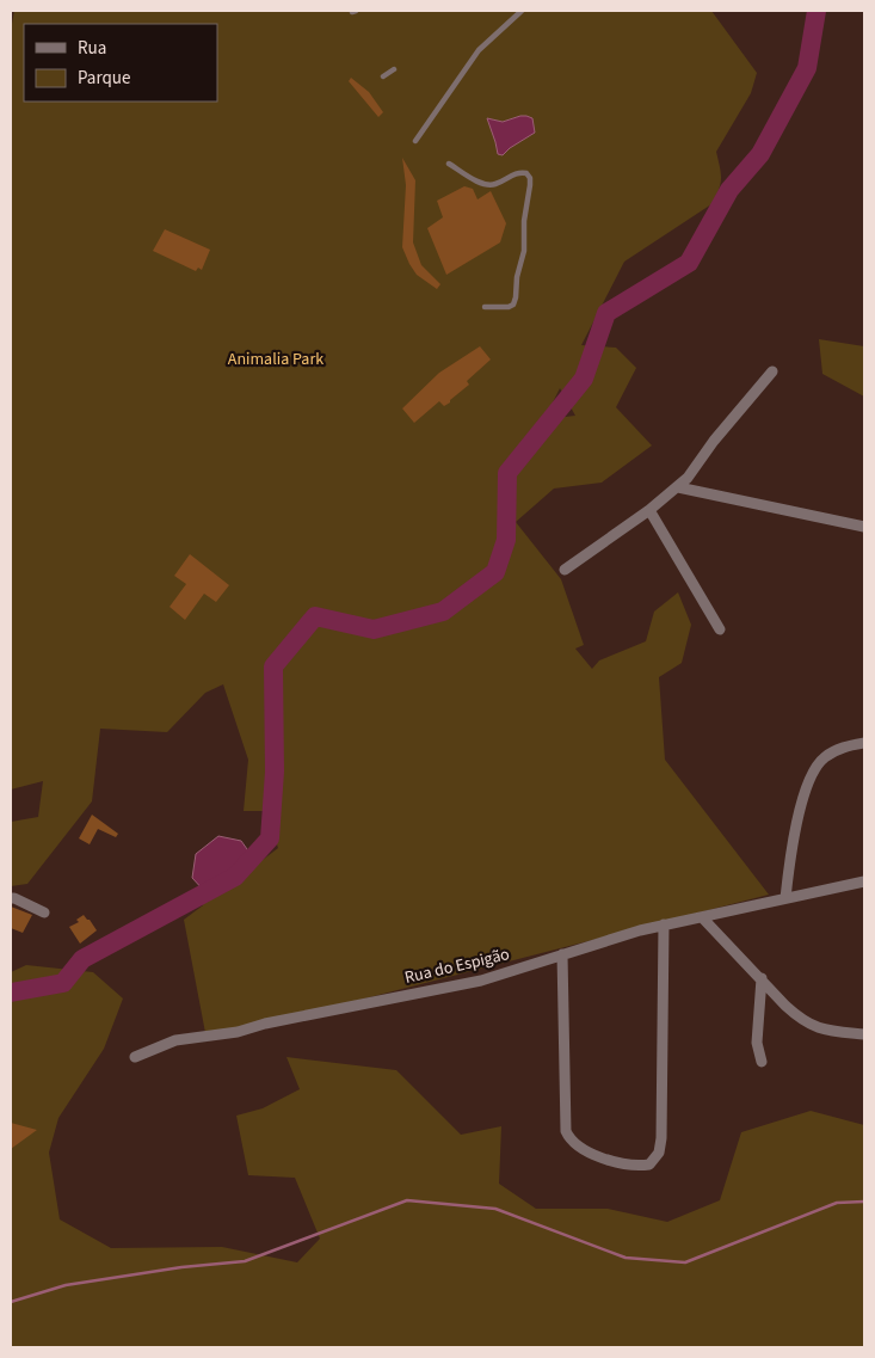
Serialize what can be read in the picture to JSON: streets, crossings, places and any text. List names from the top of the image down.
{
  "streets": {
    "street": ["Rua do Espigão"]
  },
  "parks": ["Animalia Park"],
  "legend": ["Rua", "Parque"]
}
